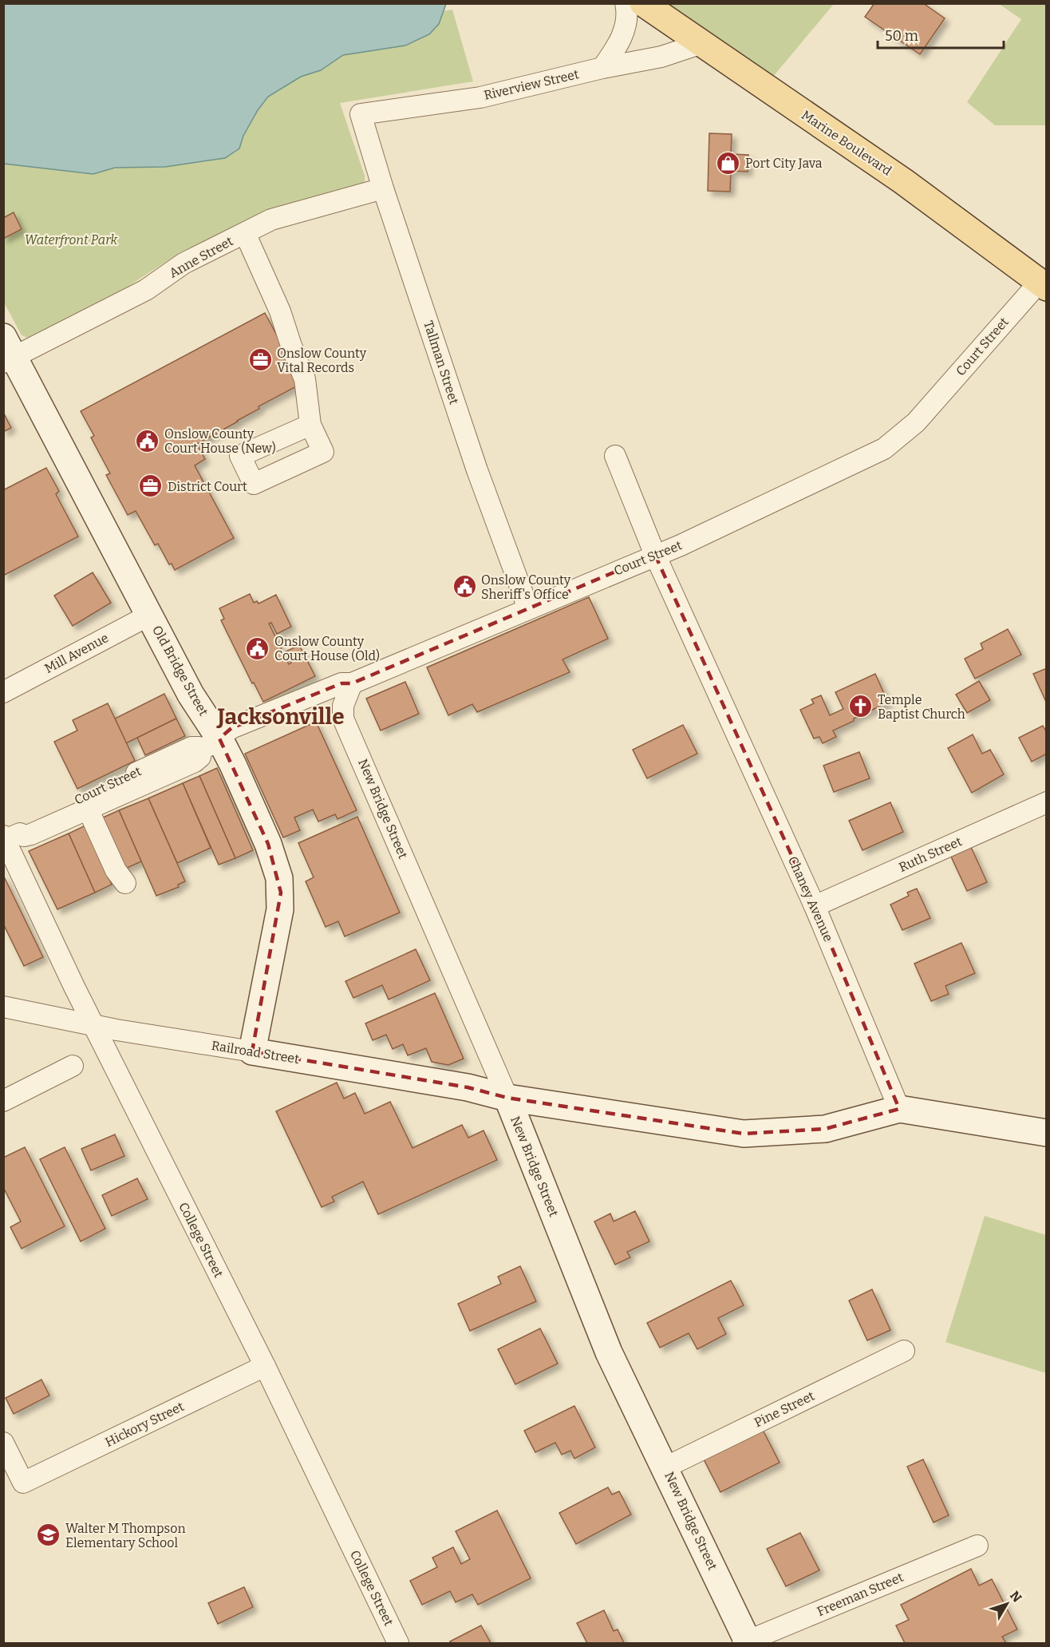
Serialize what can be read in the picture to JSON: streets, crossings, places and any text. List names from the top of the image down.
{
  "streets": {
    "main road": [
      "Marine Boulevard",
      "Old Bridge Street",
      "New Bridge Street",
      "Railroad Street"
    ],
    "street": [
      "Riverview Street",
      "Anne Street",
      "Court Street",
      "Tallman Street",
      "Mill Avenue",
      "Ruth Street",
      "Chaney Avenue",
      "College Street",
      "Pine Street",
      "Hickory Street",
      "Freeman Street"
    ]
  },
  "crossings": [
    ["Riverview Street", "Marine Boulevard"],
    ["Riverview Street", "Tallman Street"],
    ["Marine Boulevard", "Court Street"],
    ["Anne Street", "Tallman Street"],
    ["Anne Street", "Old Bridge Street"],
    ["Court Street", "Tallman Street"],
    ["Court Street", "Old Bridge Street"],
    ["Court Street", "New Bridge Street"],
    ["Court Street", "Chaney Avenue"],
    ["Court Street", "College Street"],
    ["Mill Avenue", "Old Bridge Street"],
    ["Old Bridge Street", "Railroad Street"],
    ["New Bridge Street", "Railroad Street"],
    ["New Bridge Street", "Pine Street"],
    ["New Bridge Street", "Freeman Street"],
    ["Ruth Street", "Chaney Avenue"],
    ["Chaney Avenue", "Railroad Street"],
    ["Railroad Street", "College Street"],
    ["College Street", "Hickory Street"]
  ],
  "districts": ["Jacksonville"],
  "parks": ["Waterfront Park"],
  "places": {
    "shop": ["Port City Java"],
    "office": ["Onslow County Vital Records", "District Court"],
    "public building": ["Onslow County Court House (New)", "Onslow County Sheriff's Office", "Onslow County Court House (Old)"],
    "church": ["Temple Baptist Church"],
    "school or university": ["Walter M Thompson Elementary School"]
  },
  "scale_bar": "50 m",
  "north": "top right"
}
